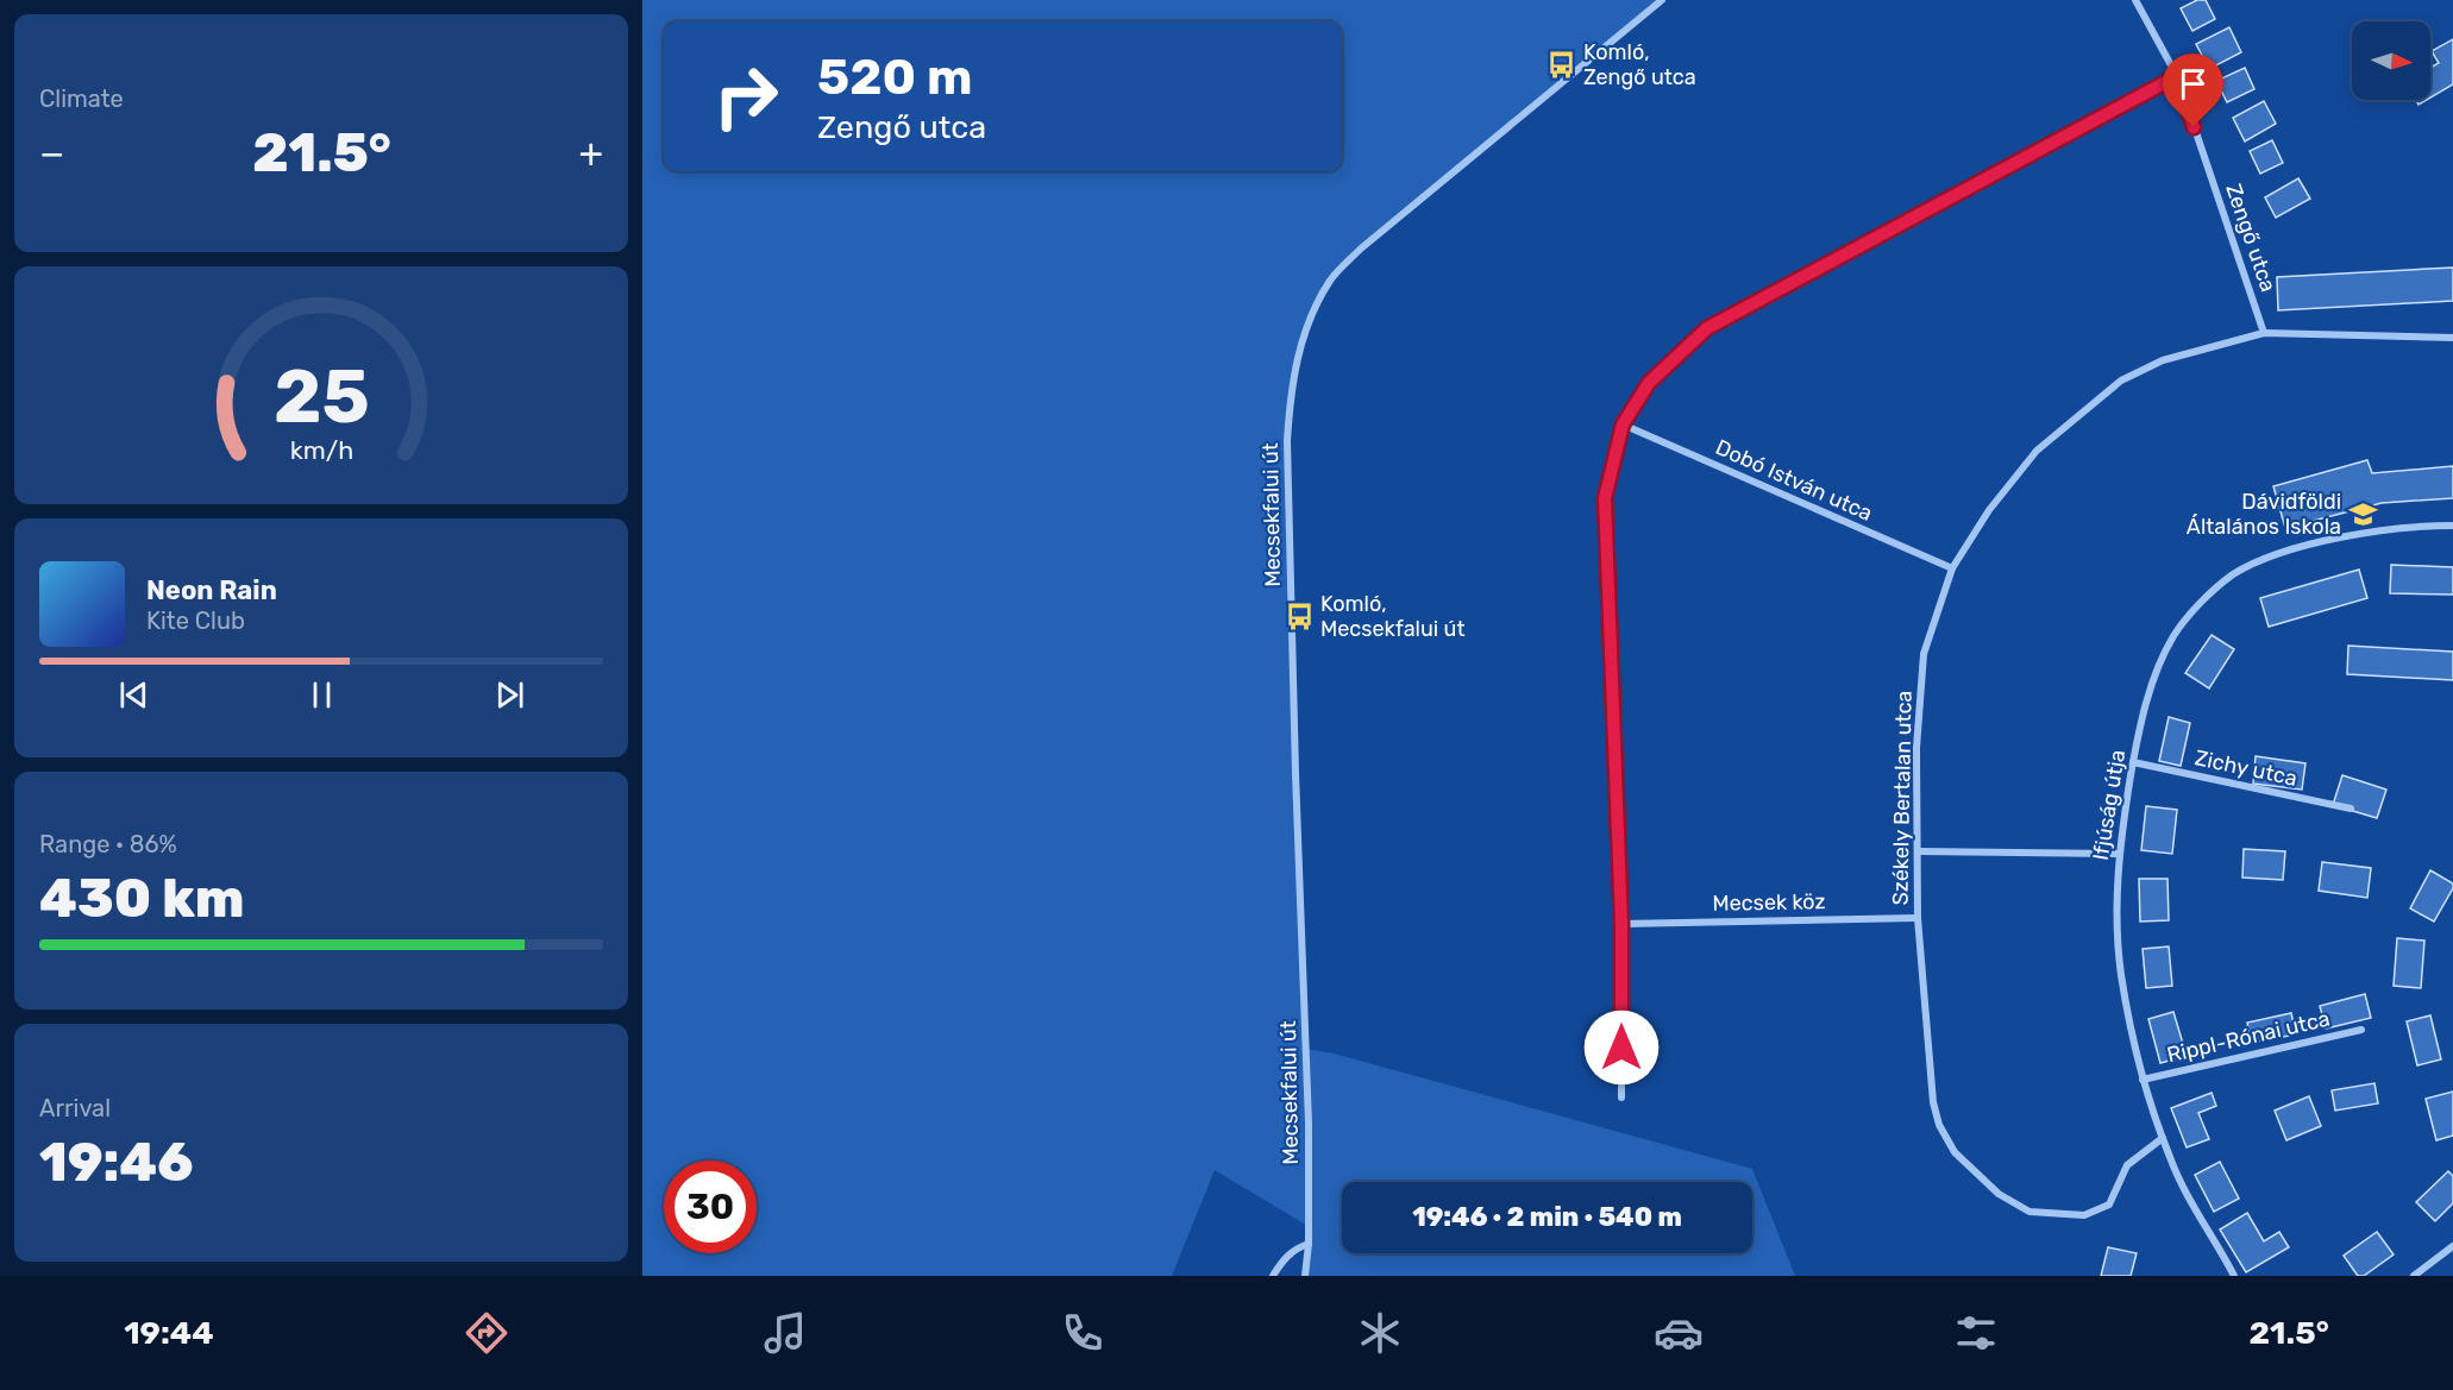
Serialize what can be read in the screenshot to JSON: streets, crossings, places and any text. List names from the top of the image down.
{
  "streets": {
    "street": [
      "Zengő utca",
      "Dobó István utca",
      "Mecsekfalui út",
      "Zichy utca",
      "Székely Bertalan utca",
      "Ifjúság útja",
      "Mecsek köz",
      "Rippl-Rónai utca"
    ]
  },
  "crossings": [
    ["Zengő utca", "Székely Bertalan utca"],
    ["Dobó István utca", "Székely Bertalan utca"],
    ["Zichy utca", "Ifjúság útja"],
    ["Székely Bertalan utca", "Ifjúság útja"],
    ["Székely Bertalan utca", "Mecsek köz"],
    ["Ifjúság útja", "Rippl-Rónai utca"]
  ],
  "places": {
    "bus stop": ["Komló, Zengő utca", "Komló, Mecsekfalui út"],
    "school or university": ["Dávidföldi Általános Iskola"]
  },
  "north": "right",
  "page": {
    "tile": [
      "Climate",
      ["Range · 86%", "430 km"],
      ["Arrival", "19:46"]
    ],
    "turn": ["520 m", "Zengő utca"],
    "heat": ["−", "21.5°", "+"],
    "song": ["Neon Rain", "Kite Club"],
    "limit": "30",
    "trip": "19:46 · 2 min · 540 m",
    "tabs": ["19:44", "21.5°"],
    "gauge": ["25", "km/h"]
  }
}
